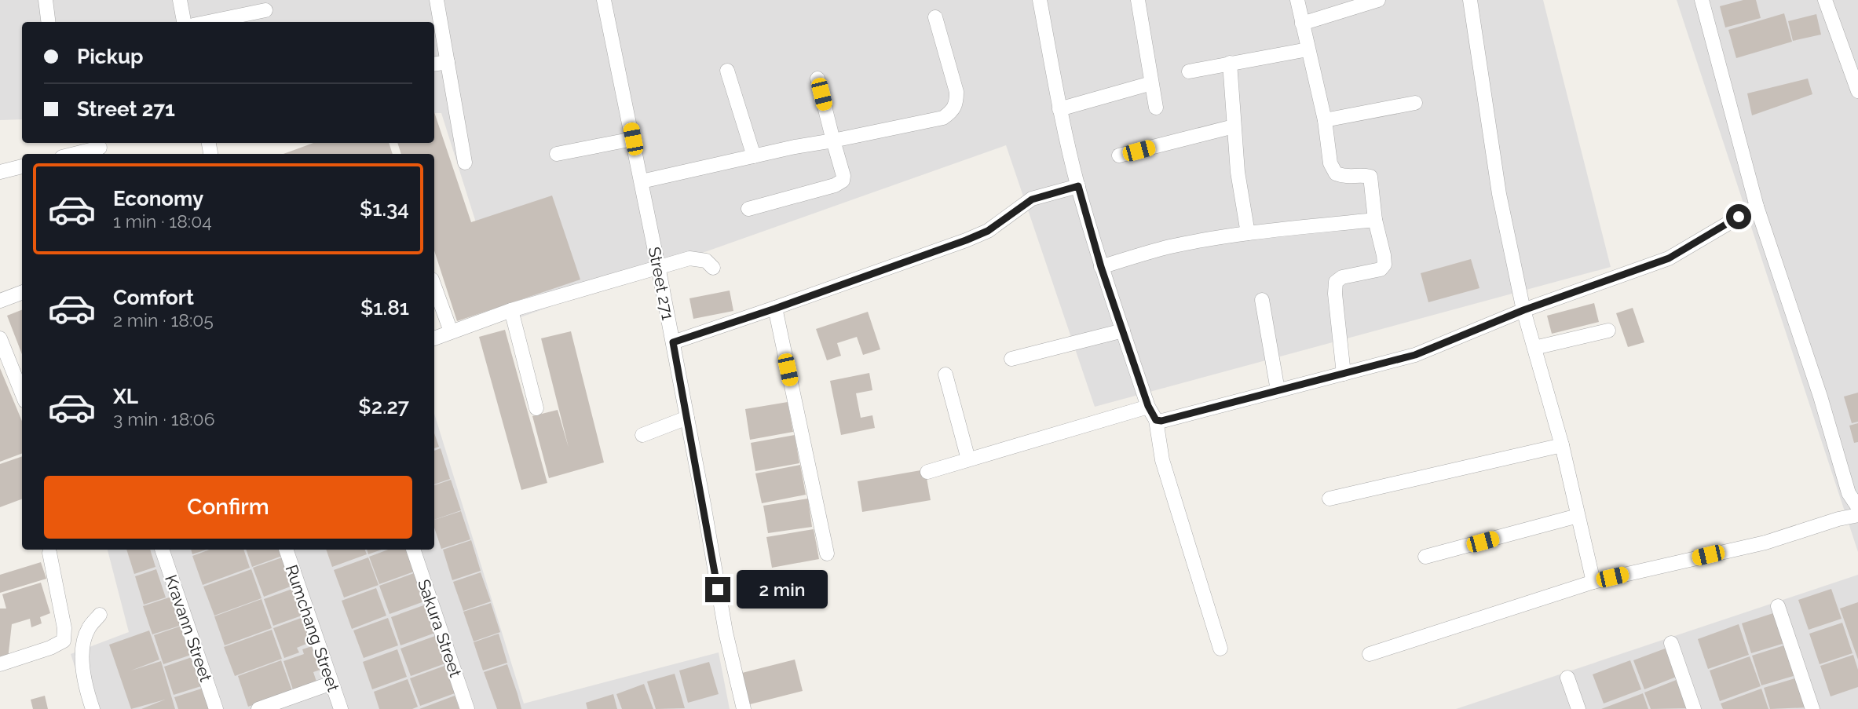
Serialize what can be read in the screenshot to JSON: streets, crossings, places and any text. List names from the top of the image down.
{
  "streets": {
    "street": [
      "Street 271",
      "Kravann Street",
      "Rumchang Street",
      "Sakura Street"
    ]
  },
  "page": {
    "banner": ["Pickup", "Street 271"],
    "list": [
      {
        "name": "Economy",
        "note": "1 min · 18:04",
        "value": "$1.34"
      },
      {
        "name": "Comfort",
        "note": "2 min · 18:05",
        "value": "$1.81"
      },
      {
        "name": "XL",
        "note": "3 min · 18:06",
        "value": "$2.27"
      }
    ],
    "buttons": "Confirm",
    "bubble": "2 min"
  }
}
